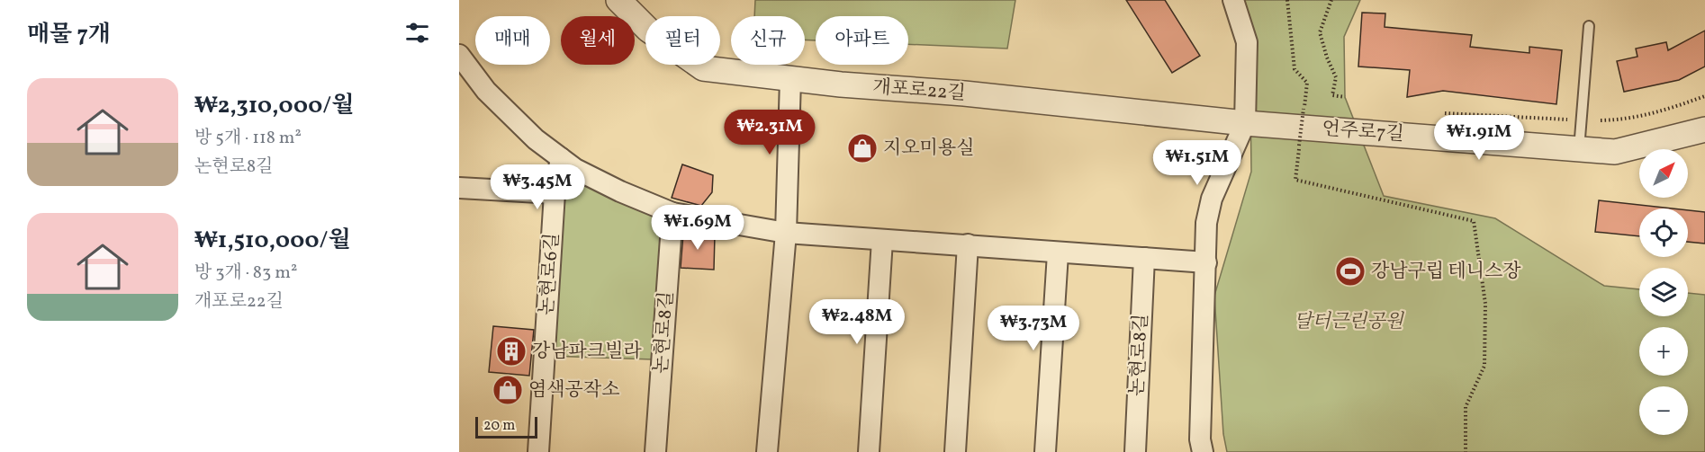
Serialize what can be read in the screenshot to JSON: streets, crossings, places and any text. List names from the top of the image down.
{
  "streets": {
    "street": [
      "개포로22길",
      "언주로7길",
      "논현로6길",
      "논현로8길"
    ]
  },
  "crossings": [
    ["개포로22길", "언주로7길"]
  ],
  "parks": ["달터근린공원"],
  "places": {
    "shop": ["지오미용실", "염색공작소"],
    "sports": ["강남구립 테니스장"],
    "building": ["강남파크빌라"]
  },
  "scale_bar": "20 m",
  "north": "top right",
  "page": {
    "heading": "매물 7개",
    "chip": [
      "매매",
      "월세",
      "필터",
      "신규",
      "아파트"
    ],
    "list": [
      {
        "name": "₩2,310,000/월",
        "note": "방 5개 · 118 m² · 논현로8길"
      },
      {
        "name": "₩1,510,000/월",
        "note": "방 3개 · 83 m² · 개포로22길"
      }
    ],
    "price": [
      "₩2.31M",
      "₩1.91M",
      "₩1.51M",
      "₩3.45M",
      "₩1.69M",
      "₩2.48M",
      "₩3.73M"
    ],
    "map_buttons": ["+", "−"],
    "scale": "20 m"
  }
}
